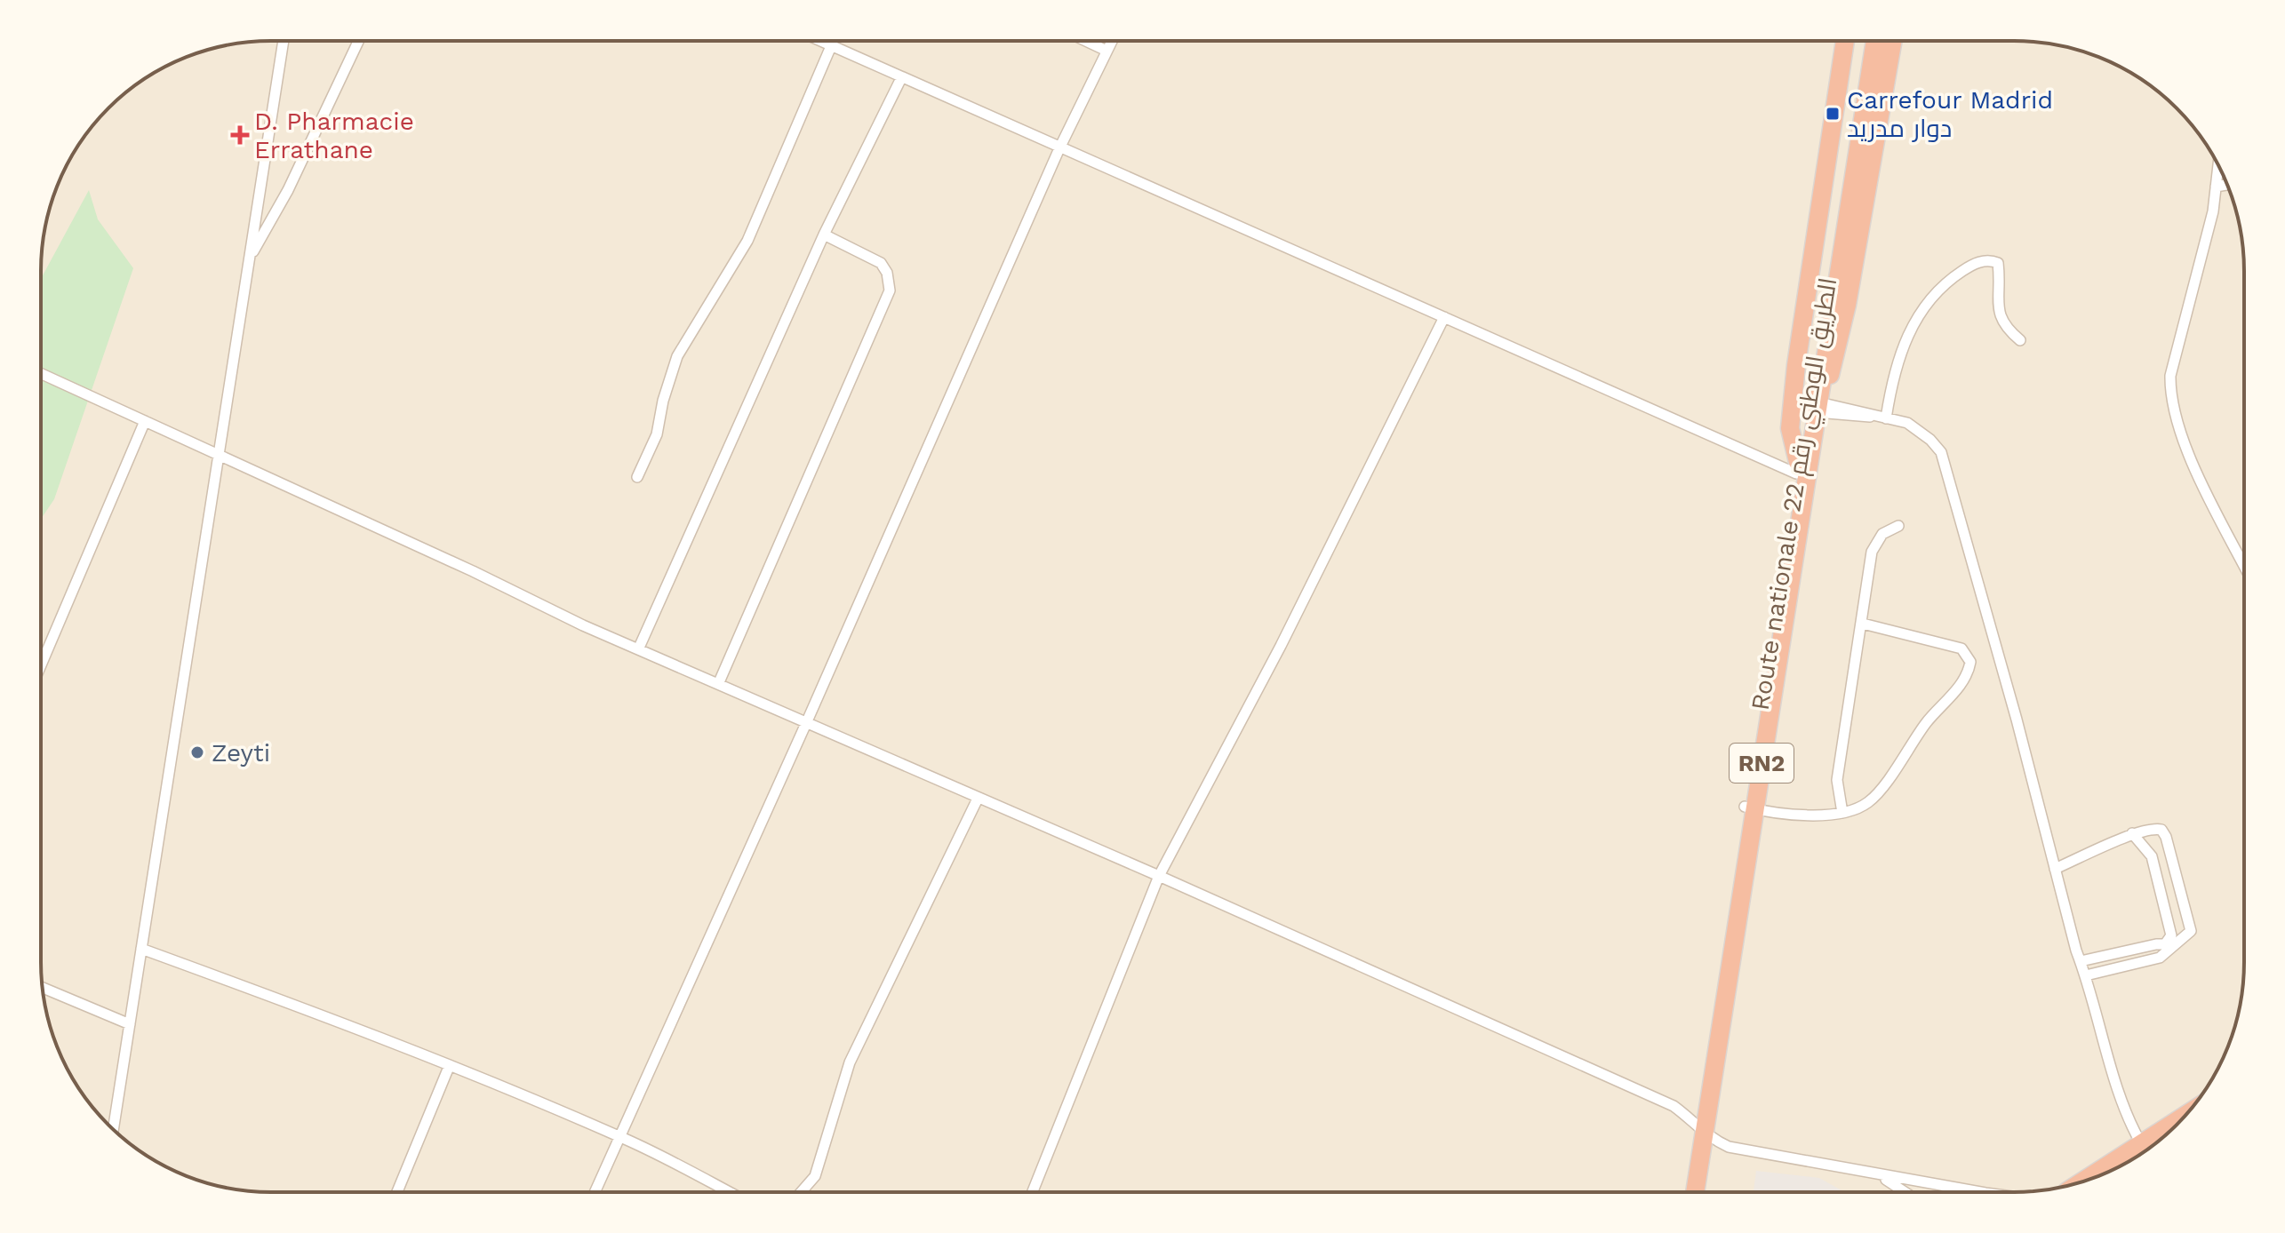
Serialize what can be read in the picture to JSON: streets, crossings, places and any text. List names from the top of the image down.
{
  "streets": {
    "highway": ["Route nationale 22 الطريق الوطني رقم", "RN2"]
  },
  "crossings": [
    ["Route nationale 22 الطريق الوطني رقم", "RN2"]
  ],
  "places": {
    "transit": ["Carrefour Madrid دوار مدريد"],
    "health": ["D. Pharmacie Errathane"],
    "other": ["Zeyti"]
  }
}
